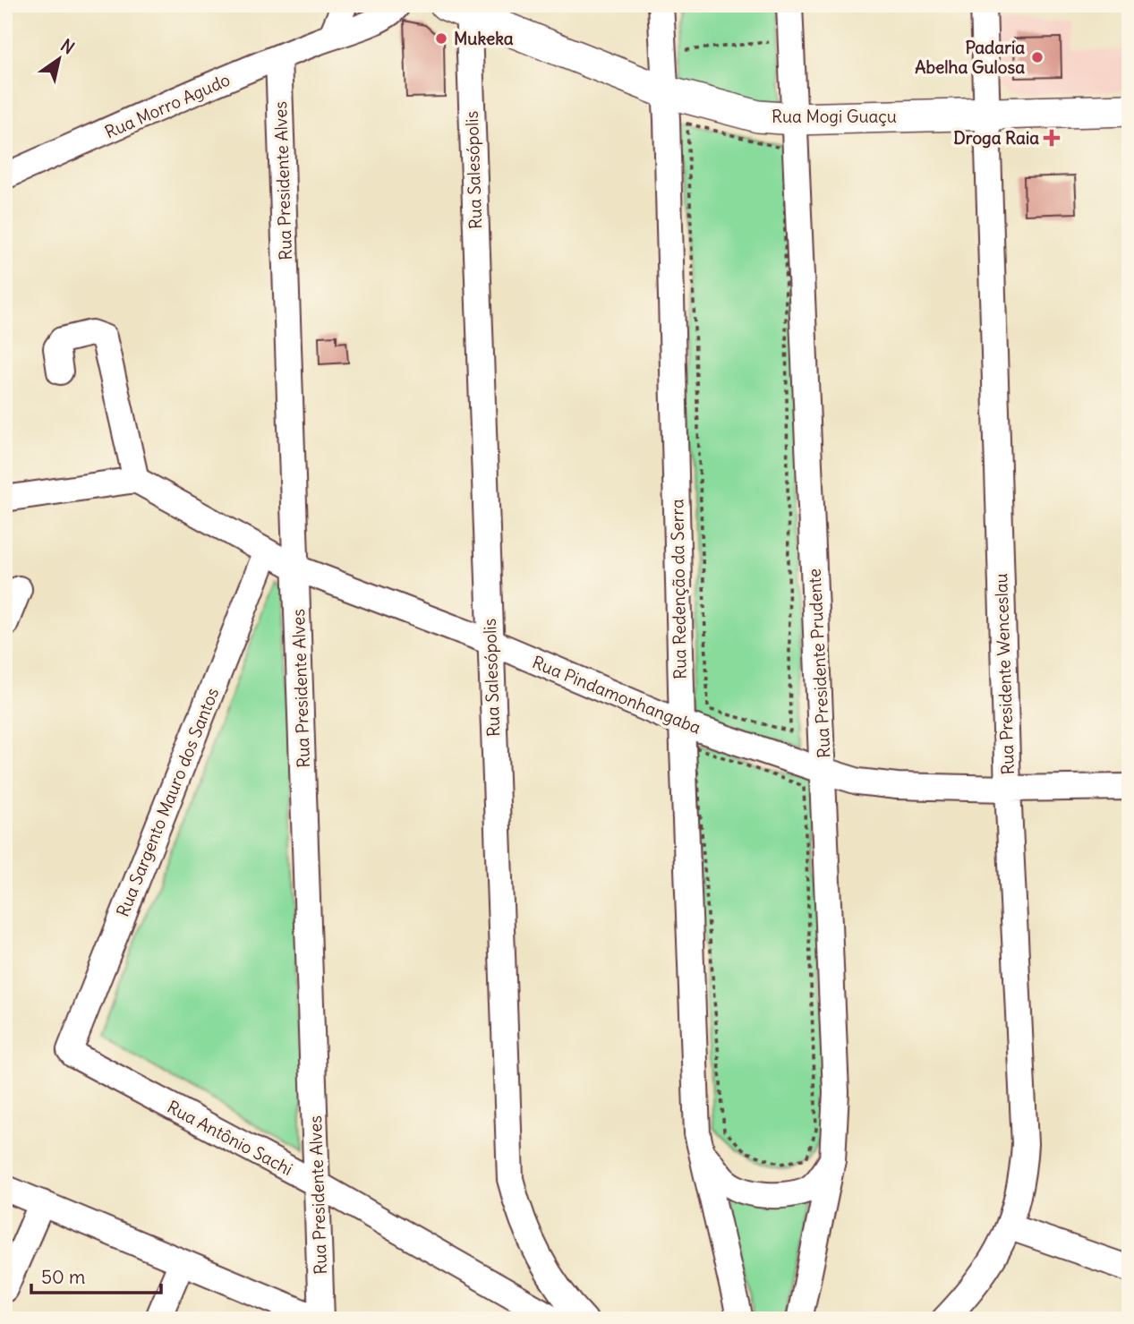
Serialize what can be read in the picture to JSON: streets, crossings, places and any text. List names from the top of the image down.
{
  "streets": {
    "main road": ["Rua Mogi Guaçu"],
    "street": [
      "Rua Morro Agudo",
      "Rua Salesópolis",
      "Rua Presidente Alves",
      "Rua Redenção da Serra",
      "Rua Presidente Prudente",
      "Rua Presidente Wenceslau",
      "Rua Pindamonhangaba",
      "Rua Sargento Mauro dos Santos",
      "Rua Antônio Sachi"
    ]
  },
  "crossings": [
    ["Rua Morro Agudo", "Rua Presidente Alves"],
    ["Rua Mogi Guaçu", "Rua Salesópolis"],
    ["Rua Mogi Guaçu", "Rua Redenção da Serra"],
    ["Rua Mogi Guaçu", "Rua Presidente Prudente"],
    ["Rua Mogi Guaçu", "Rua Presidente Wenceslau"],
    ["Rua Salesópolis", "Rua Pindamonhangaba"],
    ["Rua Presidente Alves", "Rua Pindamonhangaba"],
    ["Rua Presidente Alves", "Rua Antônio Sachi"],
    ["Rua Redenção da Serra", "Rua Pindamonhangaba"],
    ["Rua Presidente Prudente", "Rua Pindamonhangaba"],
    ["Rua Presidente Wenceslau", "Rua Pindamonhangaba"],
    ["Rua Pindamonhangaba", "Rua Sargento Mauro dos Santos"],
    ["Rua Sargento Mauro dos Santos", "Rua Antônio Sachi"]
  ],
  "places": {
    "other": ["Mukeka", "Padaria Abelha Gulosa"],
    "health": ["Droga Raia"]
  },
  "scale_bar": "50 m",
  "north": "top right"
}
